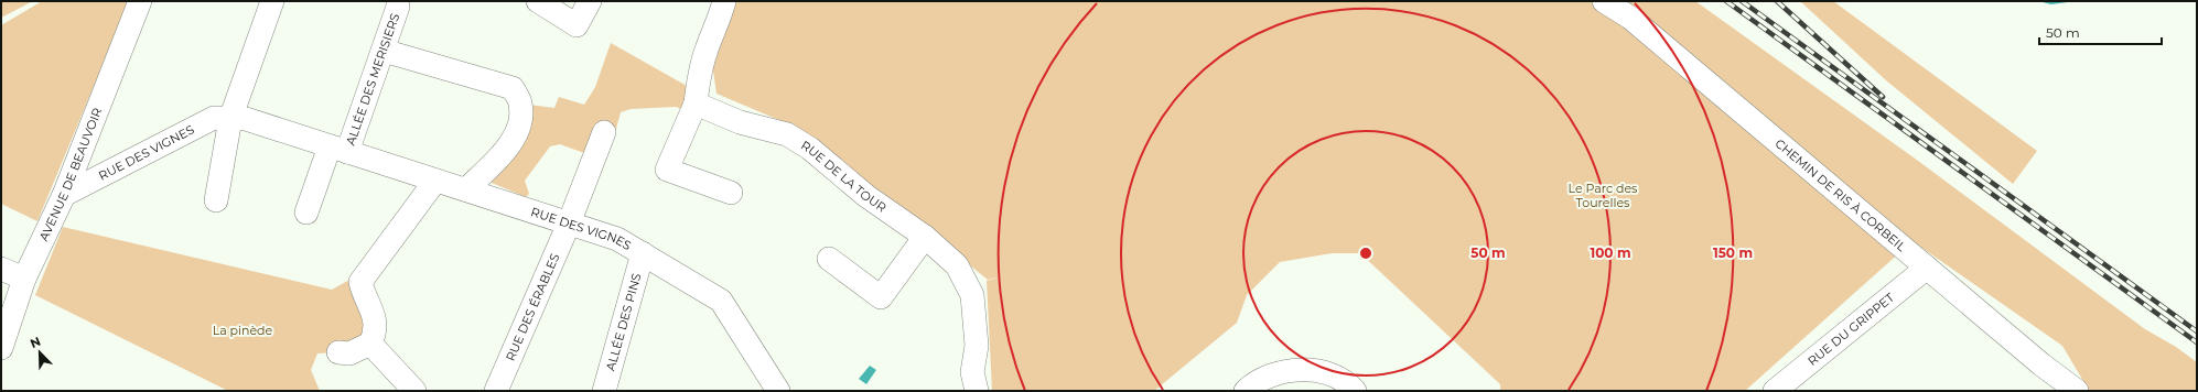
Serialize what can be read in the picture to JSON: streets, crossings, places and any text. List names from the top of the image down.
{
  "streets": {
    "street": [
      "ALLÉE DES MERISIERS",
      "RUE DES VIGNES",
      "AVENUE DE BEAUVOIR",
      "RUE DE LA TOUR",
      "CHEMIN DE RIS À CORBEIL",
      "RUE DES ÉRABLES",
      "ALLÉE DES PINS",
      "RUE DU GRIPPET"
    ]
  },
  "crossings": [
    ["ALLÉE DES MERISIERS", "RUE DES VIGNES"],
    ["RUE DES VIGNES", "AVENUE DE BEAUVOIR"],
    ["RUE DES VIGNES", "RUE DES ÉRABLES"],
    ["RUE DES VIGNES", "ALLÉE DES PINS"],
    ["CHEMIN DE RIS À CORBEIL", "RUE DU GRIPPET"]
  ],
  "parks": ["Le Parc des Tourelles", "La pinède"],
  "scale_bar": "50 m",
  "north": "top left",
  "rings": ["50 m", "100 m", "150 m"]
}
